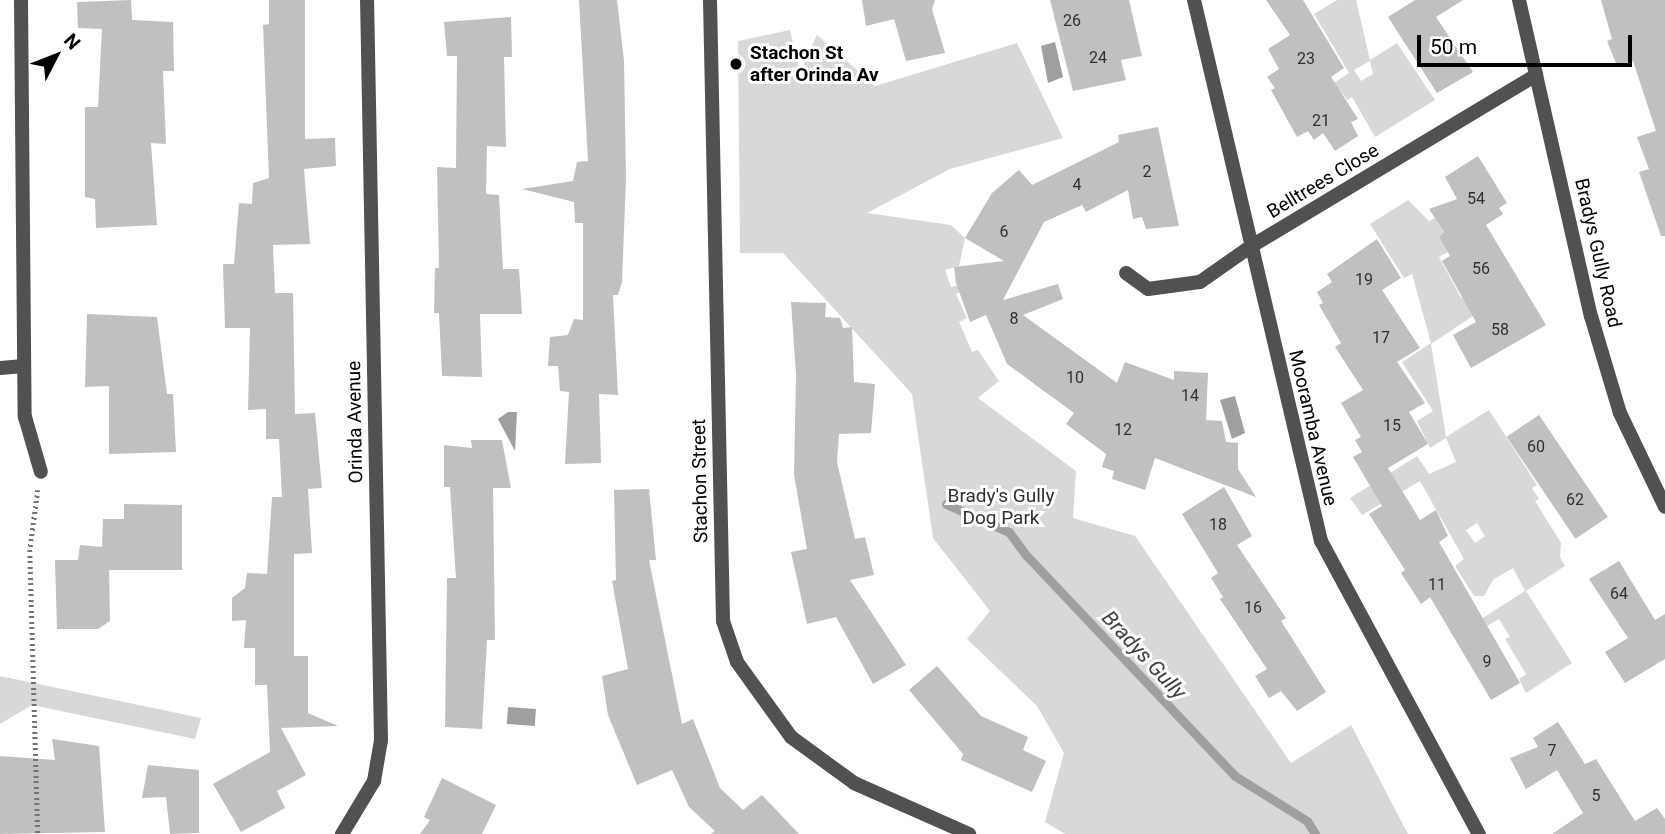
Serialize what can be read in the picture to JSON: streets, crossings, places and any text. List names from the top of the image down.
{
  "streets": {
    "street": [
      "Belltrees Close",
      "Bradys Gully Road",
      "Orinda Avenue",
      "Mooramba Avenue",
      "Stachon Street"
    ]
  },
  "crossings": [
    ["Belltrees Close", "Bradys Gully Road"],
    ["Belltrees Close", "Mooramba Avenue"]
  ],
  "water": ["Bradys Gully"],
  "parks": ["Brady's Gully Dog Park"],
  "places": ["Stachon St after Orinda Av"],
  "house_numbers": [
    "26",
    "24",
    "23",
    "21",
    "2",
    "4",
    "54",
    "6",
    "56",
    "19",
    "8",
    "58",
    "17",
    "10",
    "14",
    "15",
    "12",
    "60",
    "62",
    "18",
    "11",
    "64",
    "16",
    "9",
    "7",
    "5"
  ],
  "scale_bar": "50 m",
  "north": "top right"
}
